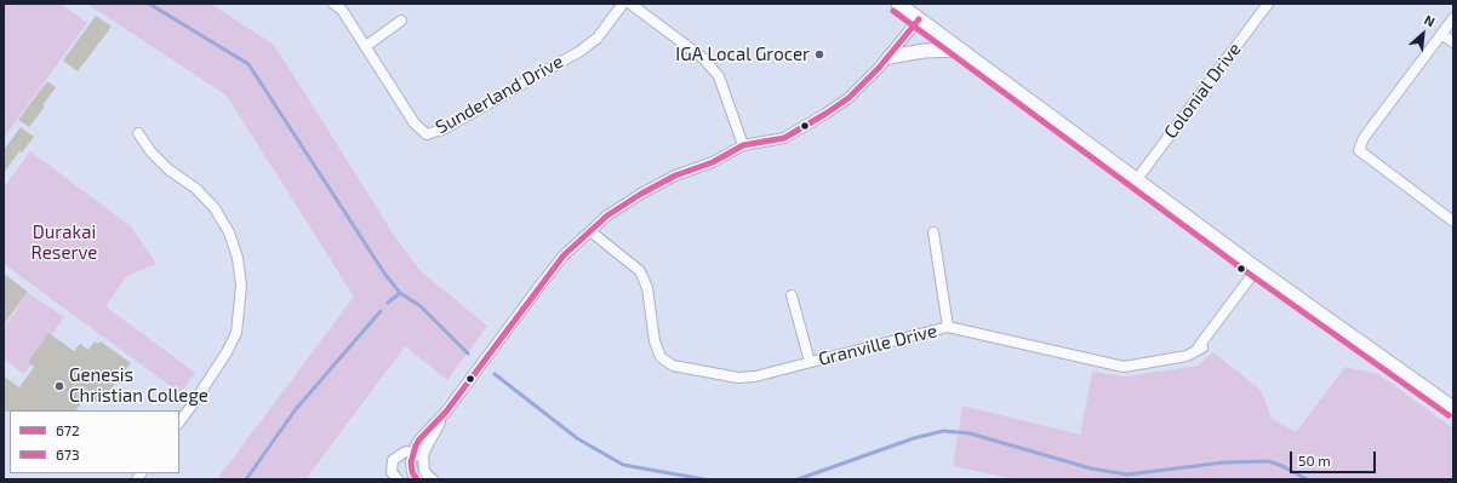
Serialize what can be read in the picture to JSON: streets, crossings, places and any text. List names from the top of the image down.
{
  "streets": {
    "street": ["Colonial Drive", "Sunderland Drive", "Granville Drive"]
  },
  "parks": ["Durakai Reserve"],
  "places": ["IGA Local Grocer", "Genesis Christian College"],
  "lines": ["transit line 673", "transit line 672"],
  "legend": ["672", "673"],
  "scale_bar": "50 m",
  "north": "top right"
}
